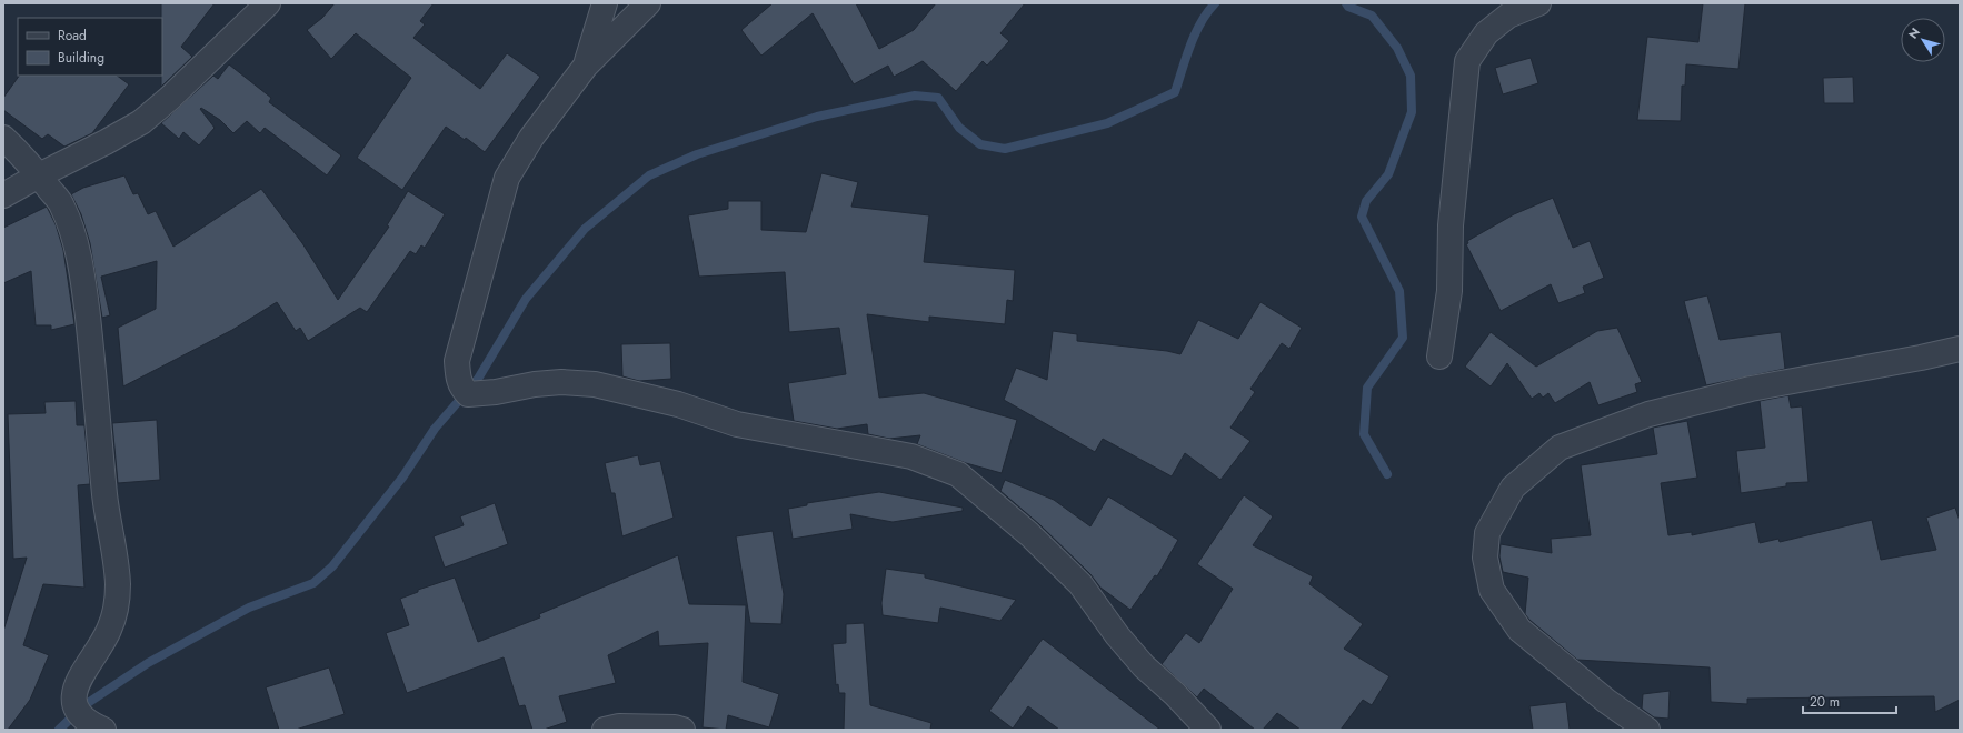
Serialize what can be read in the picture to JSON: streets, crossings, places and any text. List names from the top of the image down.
{
  "legend": ["Road", "Building"],
  "scale_bar": "20 m",
  "north": "top left"
}
